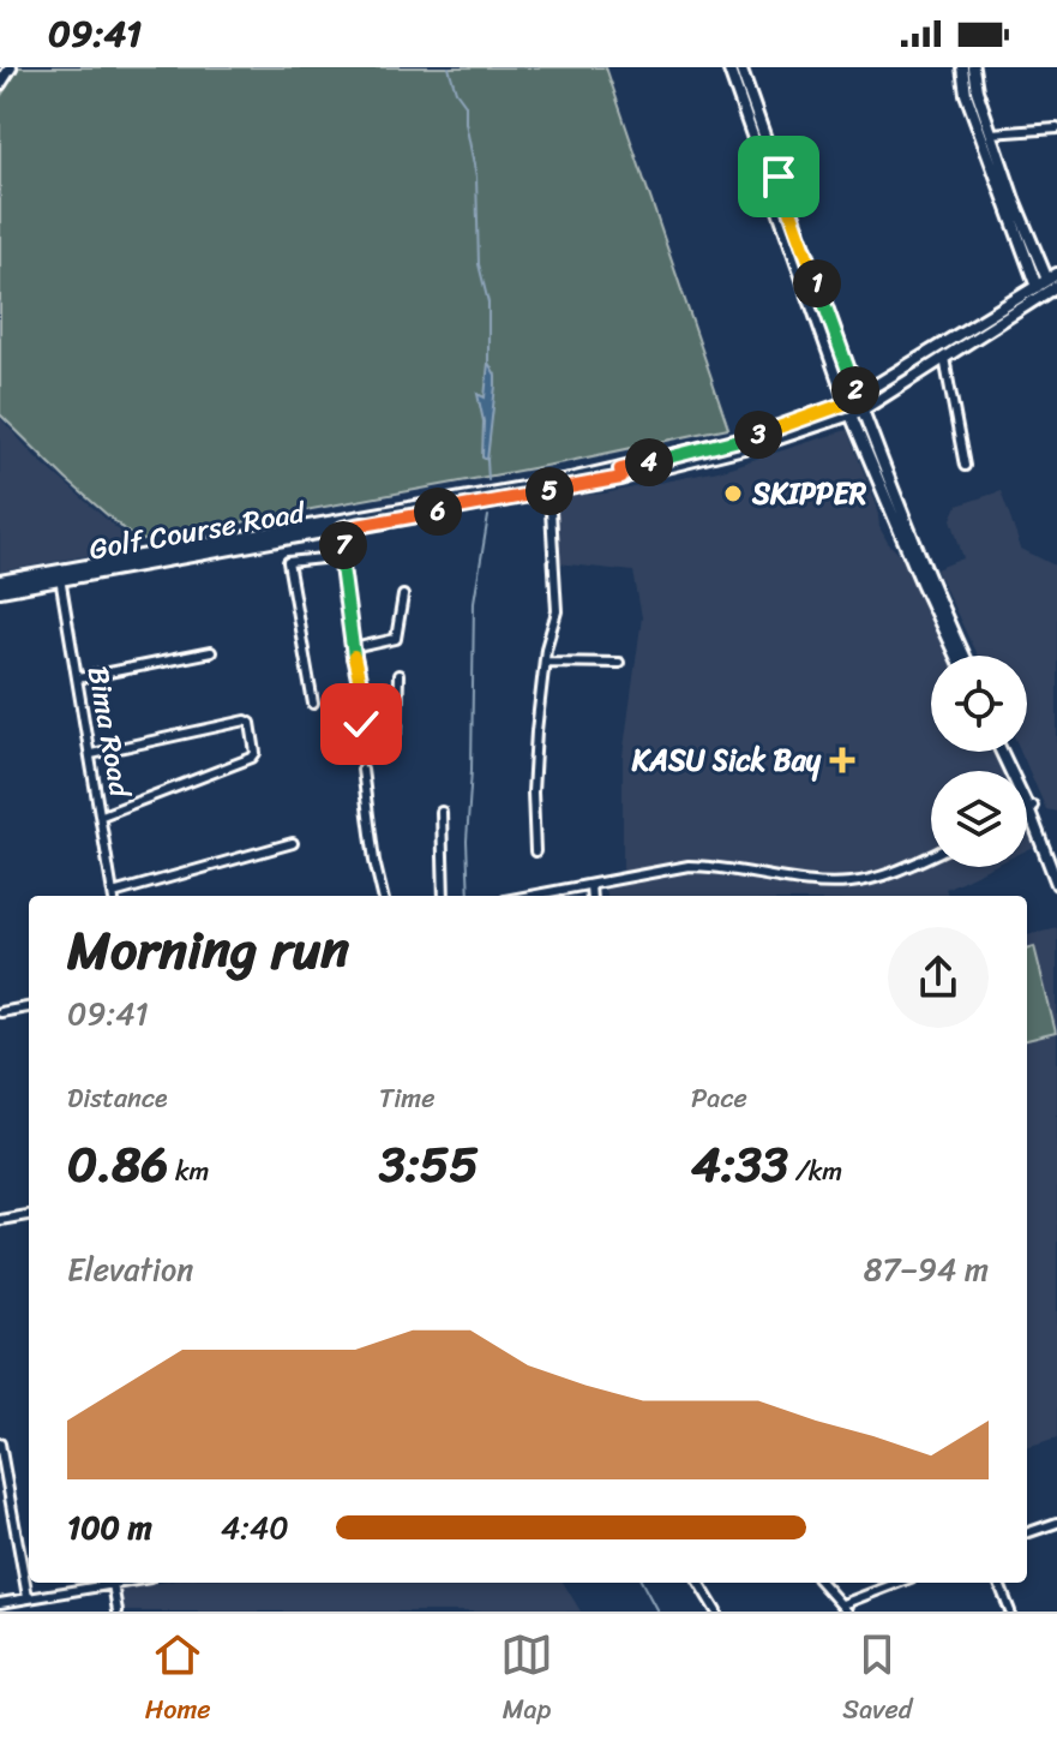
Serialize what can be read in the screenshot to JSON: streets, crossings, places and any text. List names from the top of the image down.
{
  "streets": {
    "street": ["Golf Course Road", "Bima Road"]
  },
  "crossings": [
    ["Golf Course Road", "Bima Road"]
  ],
  "places": {
    "other": ["SKIPPER"],
    "health": ["KASU Sick Bay"]
  },
  "page": {
    "status": "09:41",
    "pins": [
      "1",
      "2",
      "3",
      "4",
      "5",
      "6",
      "7"
    ],
    "heading": ["Morning run", "09:41"],
    "stats": [
      ["Distance", "0.86 km"],
      ["Time", "3:55"],
      ["Pace", "4:33 /km"]
    ],
    "chart": ["Elevation", "87–94 m"],
    "list": [
      {
        "name": "100 m",
        "note": "4:40"
      }
    ],
    "tabs": ["Home", "Map", "Saved"]
  }
}
